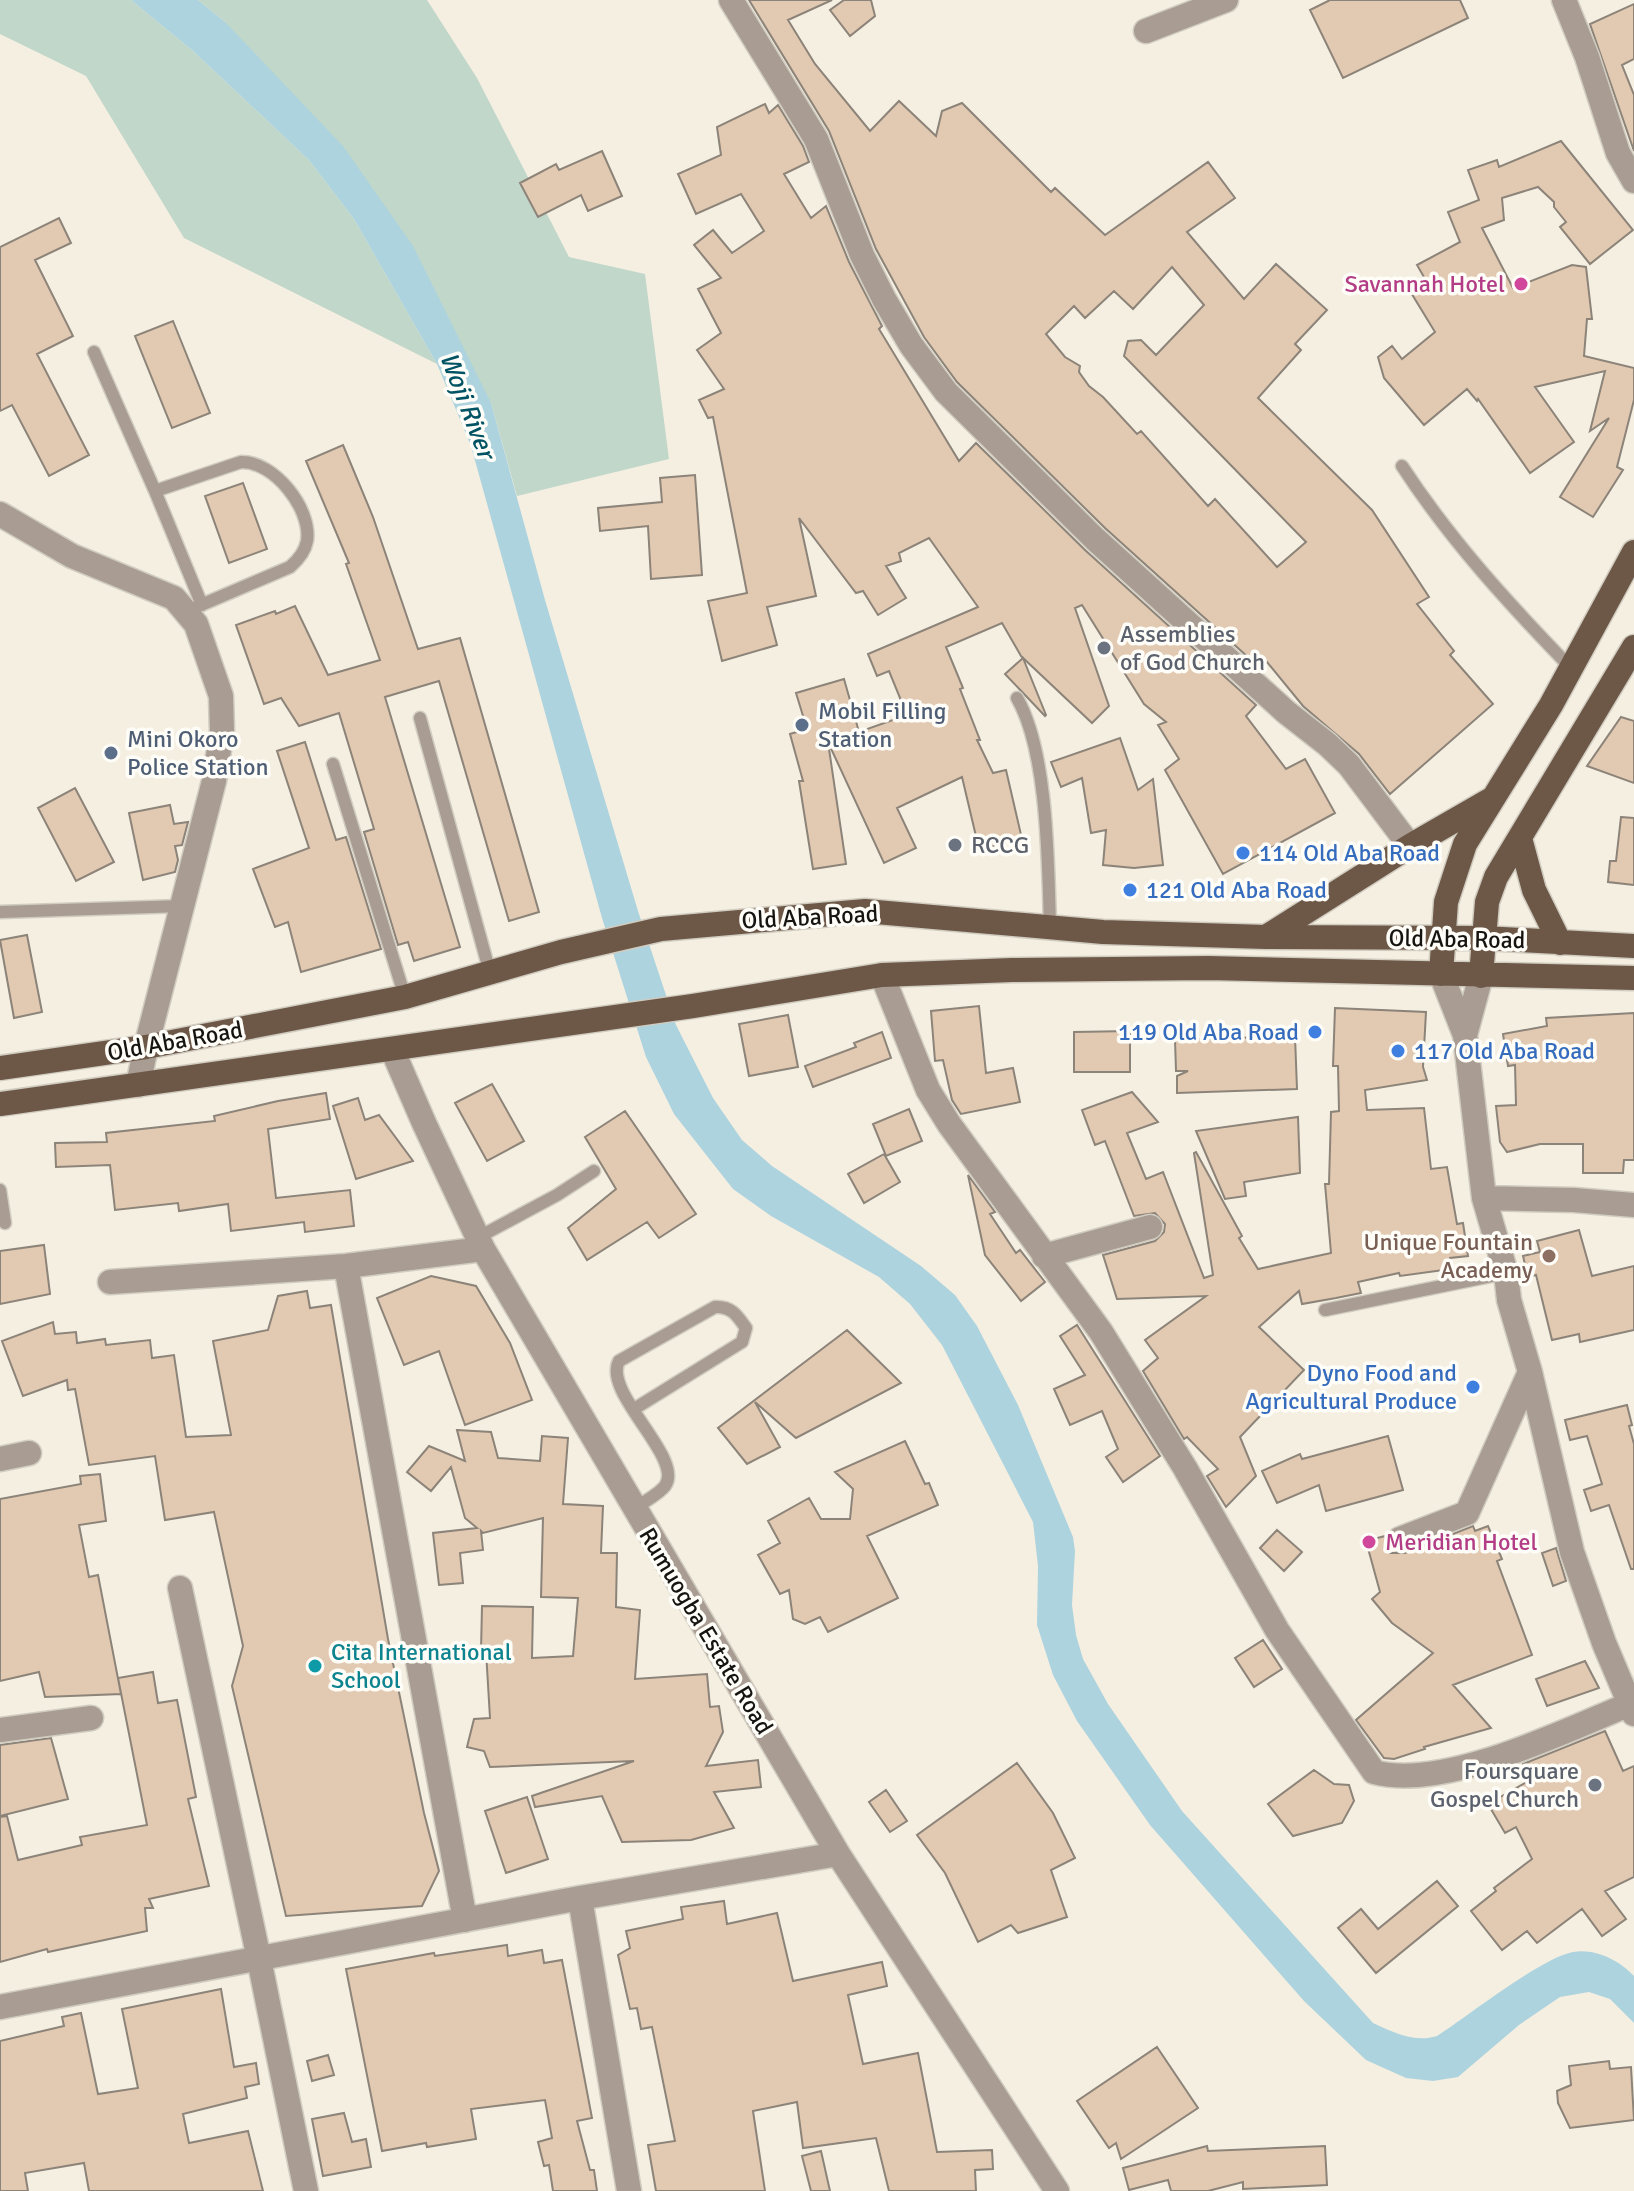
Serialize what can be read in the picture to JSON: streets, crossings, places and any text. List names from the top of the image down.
{
  "streets": {
    "main road": ["Old Aba Road"],
    "street": ["Rumuogba Estate Road"]
  },
  "crossings": [
    ["Old Aba Road", "Rumuogba Estate Road"]
  ],
  "water": ["Woji River"],
  "places": [
    "Savannah Hotel",
    "Assemblies of God Church",
    "Mobil Filling Station",
    "Mini Okoro Police Station",
    "RCCG",
    "114 Old Aba Road",
    "121 Old Aba Road",
    "119 Old Aba Road",
    "117 Old Aba Road",
    "Unique Fountain Academy",
    "Dyno Food and Agricultural Produce",
    "Meridian Hotel",
    "Cita International School",
    "Foursquare Gospel Church"
  ]
}
